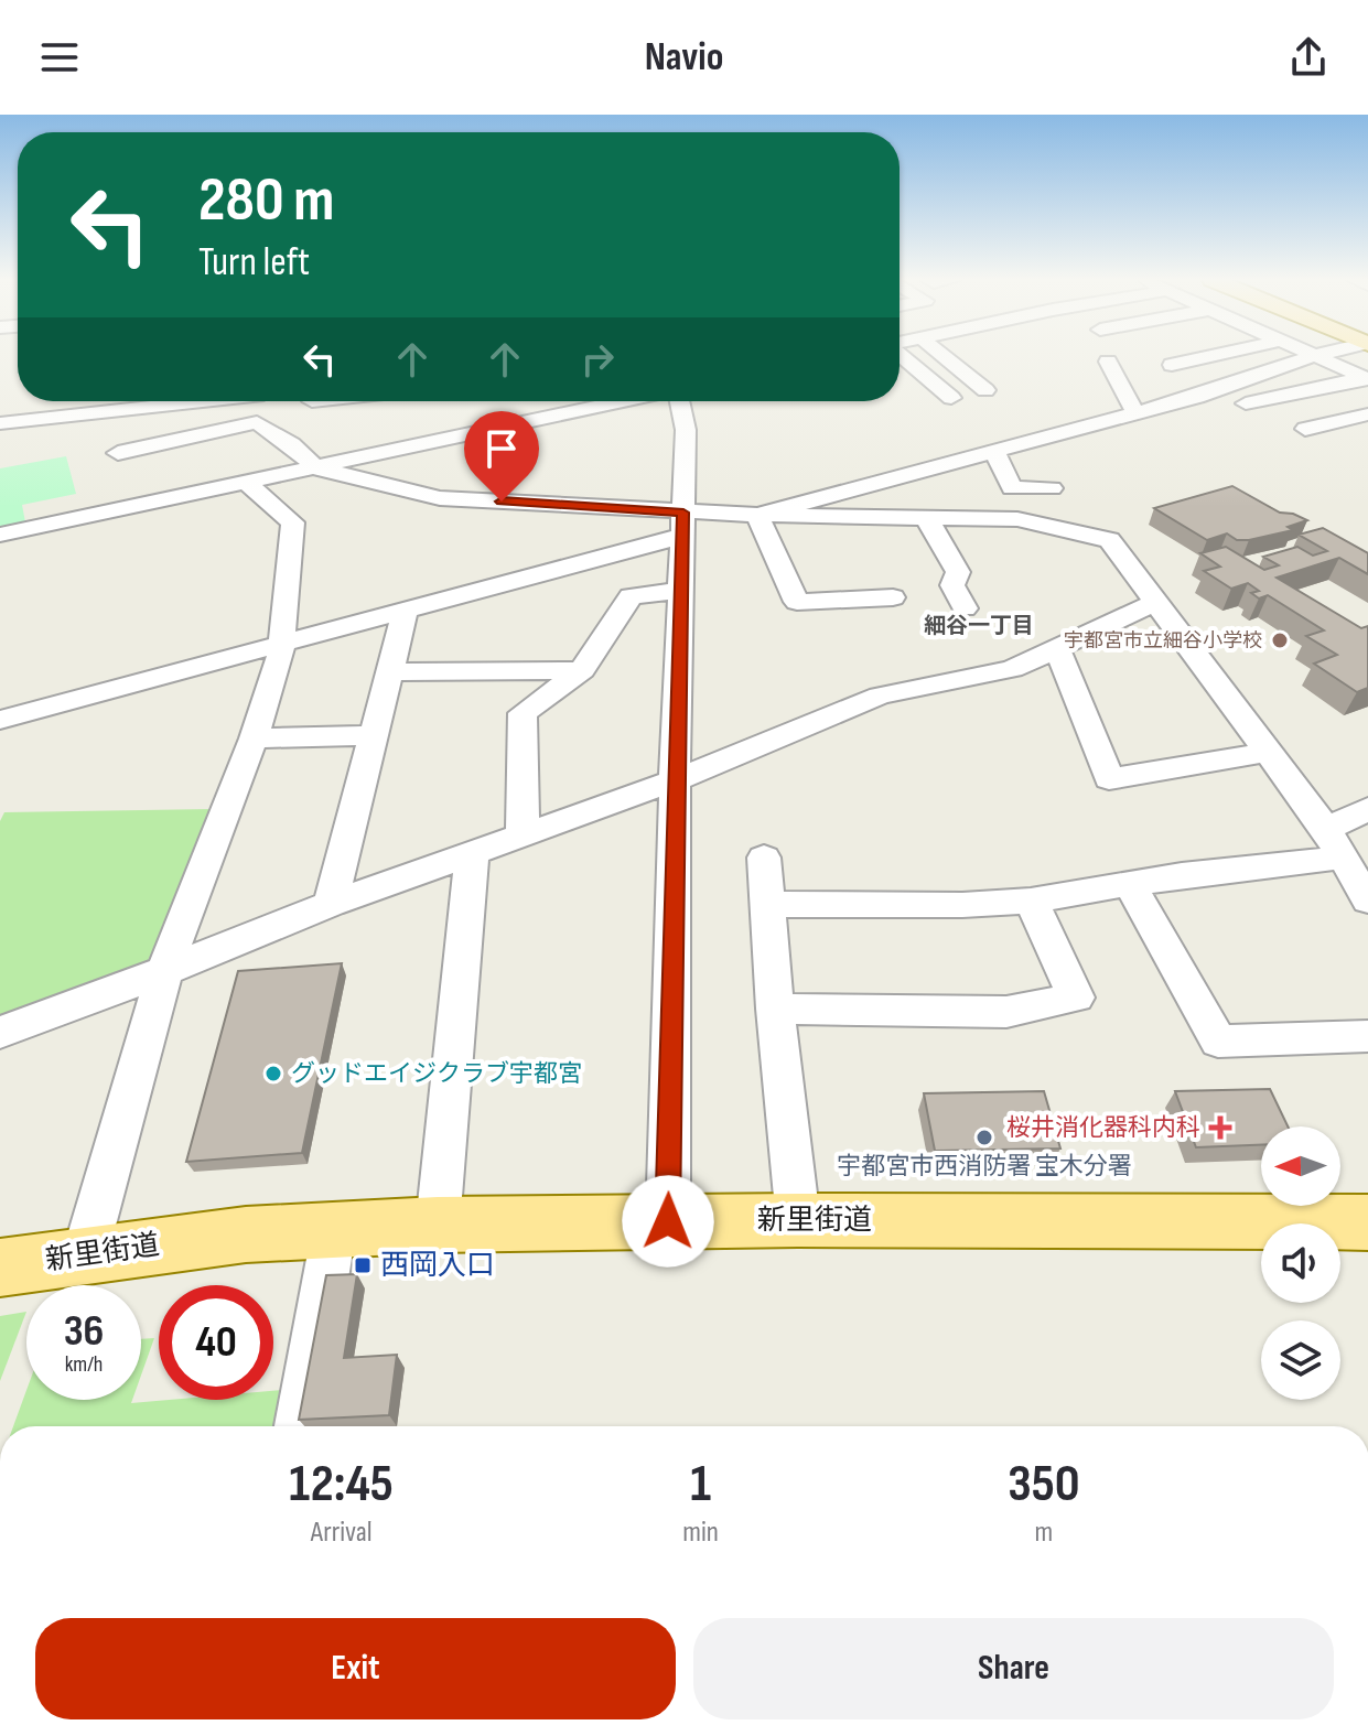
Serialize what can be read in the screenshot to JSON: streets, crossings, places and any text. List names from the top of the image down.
{
  "streets": {
    "main road": ["新里街道"]
  },
  "districts": ["細谷一丁目"],
  "places": {
    "other": ["宇都宮市立細谷小学校", "グッドエイジクラブ宇都宮", "宇都宮市西消防署 宝木分署"],
    "health": ["桜井消化器科内科"],
    "transit": ["西岡入口"]
  },
  "north": "left",
  "page": {
    "header": "Navio",
    "turn": ["280 m", "Turn left"],
    "speed": "36 km/h",
    "limit": "40",
    "eta": [
      "12:45",
      "Arrival",
      "1",
      "min",
      "350",
      "m"
    ],
    "buttons": ["Exit", "Share"]
  }
}
